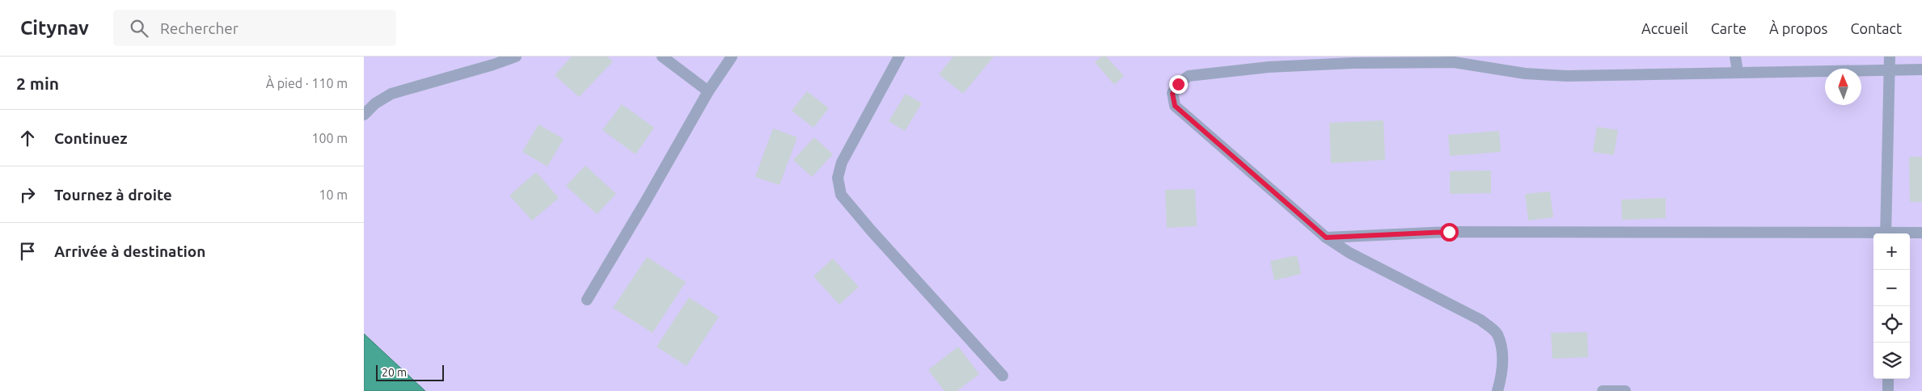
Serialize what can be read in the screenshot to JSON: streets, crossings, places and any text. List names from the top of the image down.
{
  "scale_bar": "20 m",
  "north": "top",
  "page": {
    "header": "Citynav",
    "search": "Rechercher",
    "nav": [
      "Accueil",
      "Carte",
      "À propos",
      "Contact"
    ],
    "heading": ["2 min", "À pied · 110 m"],
    "list": [
      ["Continuez", "100 m"],
      ["Tournez à droite", "10 m"],
      "Arrivée à destination"
    ],
    "map_buttons": ["+", "−"],
    "scale": "20 m"
  }
}
